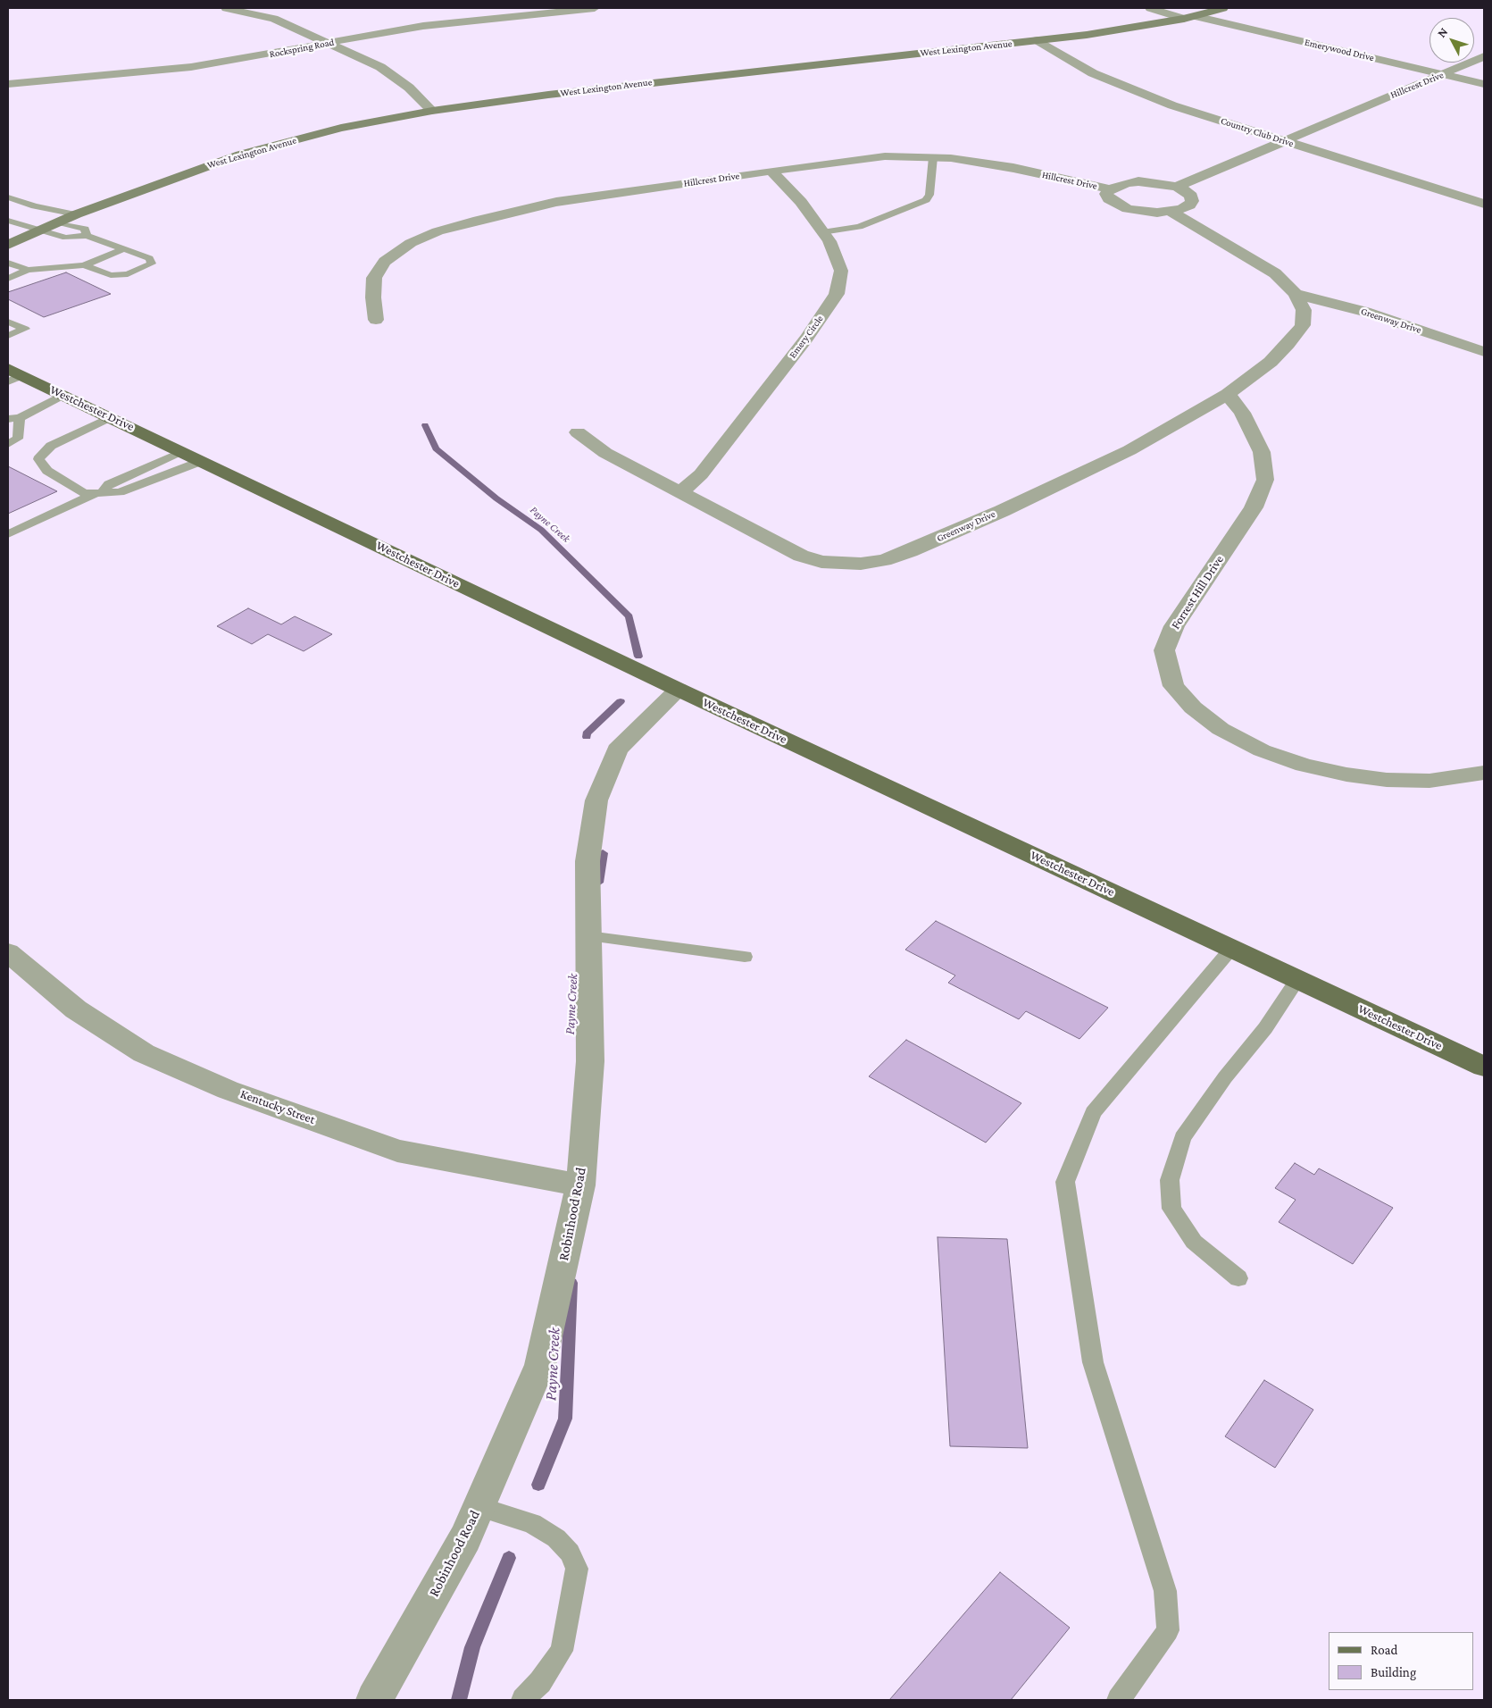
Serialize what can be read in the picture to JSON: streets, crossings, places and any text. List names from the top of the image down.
{
  "streets": {
    "main road": ["Westchester Drive"],
    "street": [
      "Rockspring Road",
      "West Lexington Avenue",
      "Emerywood Drive",
      "Hillcrest Drive",
      "Country Club Drive",
      "Greenway Drive",
      "Emery Circle",
      "Forrest Hill Drive",
      "Kentucky Street",
      "Robinhood Road"
    ]
  },
  "crossings": [
    ["West Lexington Avenue", "Emerywood Drive"],
    ["West Lexington Avenue", "Country Club Drive"],
    ["Emerywood Drive", "Hillcrest Drive"],
    ["Hillcrest Drive", "Country Club Drive"],
    ["Hillcrest Drive", "Emery Circle"],
    ["Greenway Drive", "Emery Circle"],
    ["Greenway Drive", "Forrest Hill Drive"],
    ["Westchester Drive", "Robinhood Road"],
    ["Kentucky Street", "Robinhood Road"]
  ],
  "water": ["Payne Creek"],
  "legend": ["Road", "Building"],
  "north": "top left"
}
